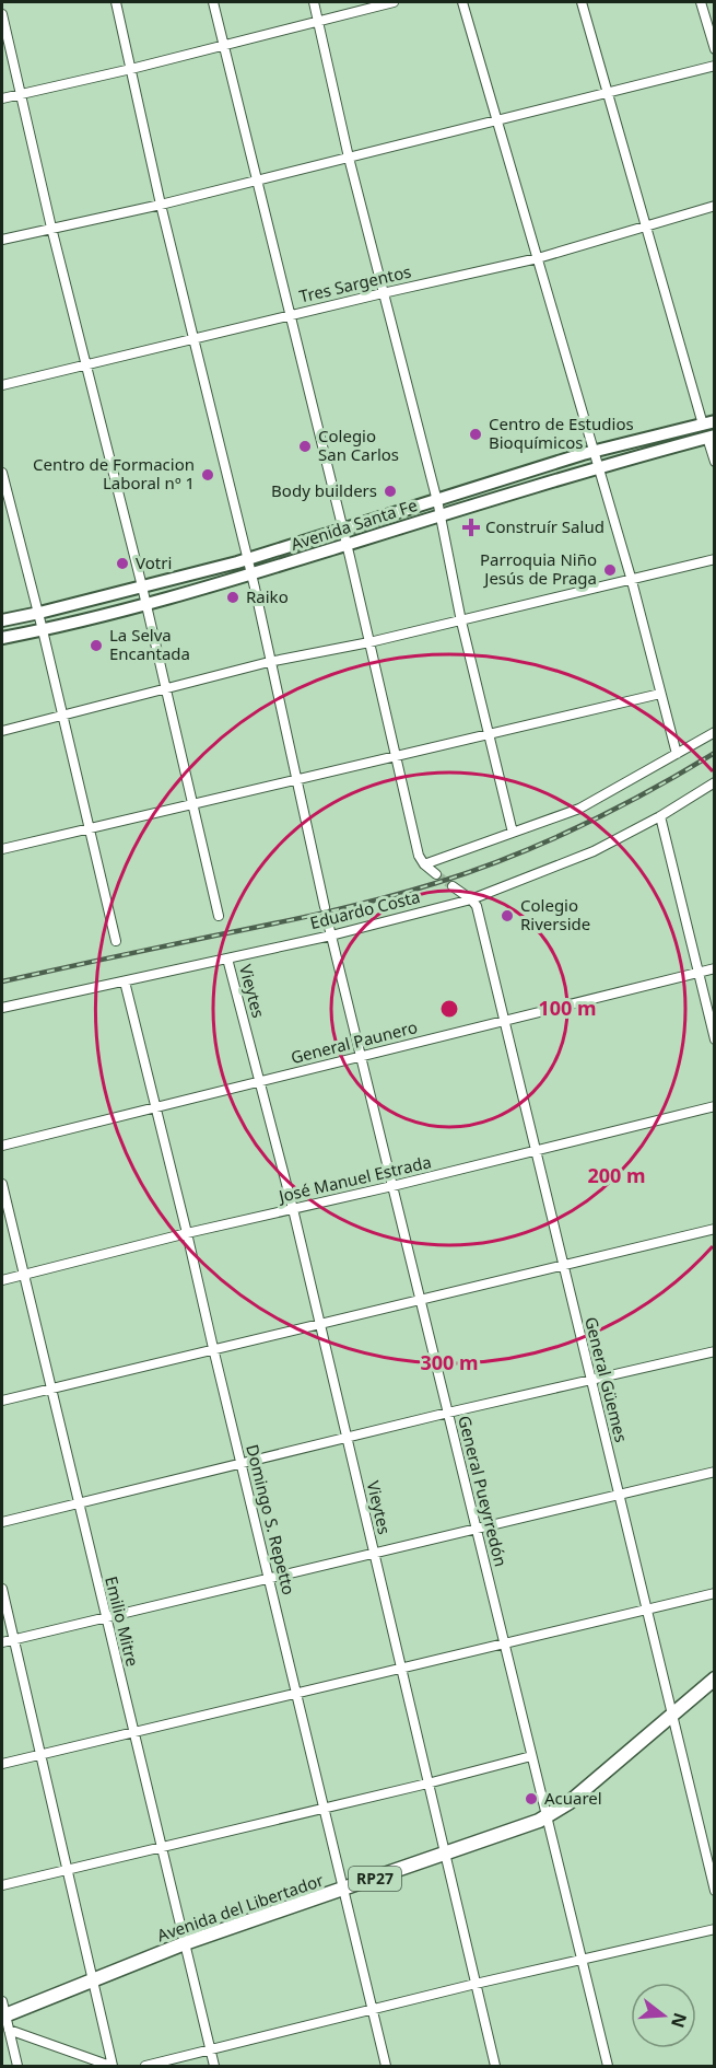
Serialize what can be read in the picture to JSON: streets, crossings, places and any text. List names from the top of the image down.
{
  "streets": {
    "main road": ["Avenida Santa Fe", "RP27", "Avenida del Libertador"],
    "street": [
      "Tres Sargentos",
      "Eduardo Costa",
      "Vieytes",
      "General Paunero",
      "José Manuel Estrada",
      "General Güemes",
      "General Pueyrredón",
      "Domingo S. Repetto",
      "Emilio Mitre"
    ]
  },
  "crossings": [
    ["Eduardo Costa", "Vieytes"],
    ["Eduardo Costa", "General Güemes"],
    ["Eduardo Costa", "General Pueyrredón"],
    ["Eduardo Costa", "Domingo S. Repetto"],
    ["Vieytes", "General Paunero"],
    ["Vieytes", "José Manuel Estrada"],
    ["Vieytes", "Avenida del Libertador"],
    ["General Paunero", "General Güemes"],
    ["General Paunero", "General Pueyrredón"],
    ["General Paunero", "Domingo S. Repetto"],
    ["José Manuel Estrada", "General Güemes"],
    ["José Manuel Estrada", "General Pueyrredón"],
    ["José Manuel Estrada", "Domingo S. Repetto"],
    ["José Manuel Estrada", "Emilio Mitre"],
    ["General Güemes", "Avenida del Libertador"],
    ["General Pueyrredón", "Avenida del Libertador"],
    ["Domingo S. Repetto", "Avenida del Libertador"],
    ["Emilio Mitre", "Avenida del Libertador"]
  ],
  "places": {
    "other": [
      "Centro de Estudios Bioquímicos",
      "Colegio San Carlos",
      "Centro de Formacion Laboral nº 1",
      "Body builders",
      "Votri",
      "Parroquia Niño Jesús de Praga",
      "Raiko",
      "La Selva Encantada",
      "Colegio Riverside",
      "Acuarel"
    ],
    "health": ["Construír Salud"]
  },
  "north": "right",
  "rings": ["100 m", "200 m", "300 m"]
}
